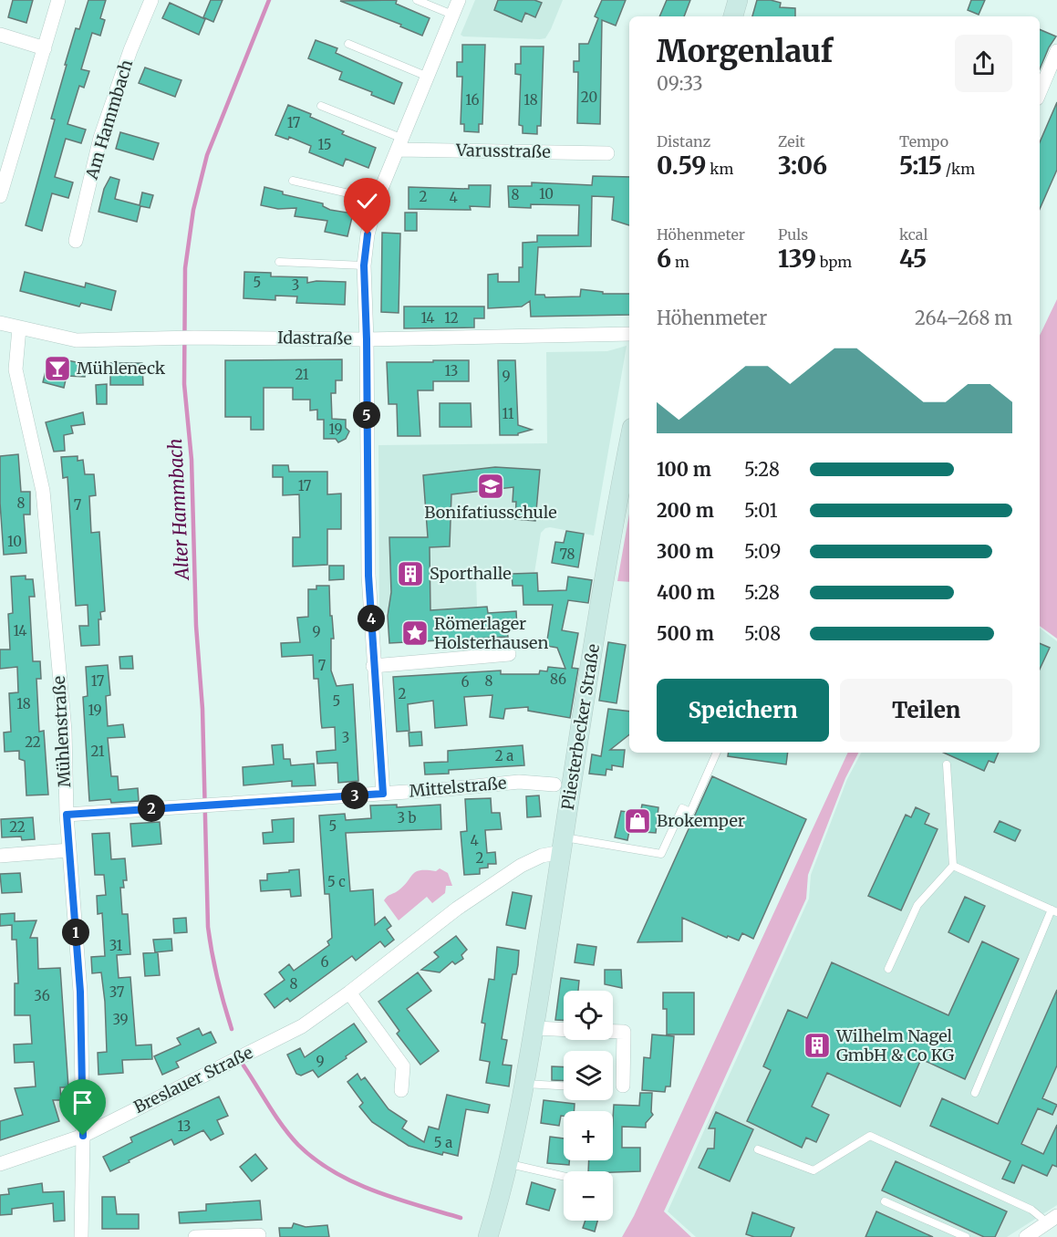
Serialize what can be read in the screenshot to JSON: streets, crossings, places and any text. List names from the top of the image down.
{
  "streets": {
    "main road": ["Pliesterbecker Straße"],
    "street": [
      "Am Hammbach",
      "Varusstraße",
      "Idastraße",
      "Mühlenstraße",
      "Mittelstraße",
      "Breslauer Straße"
    ]
  },
  "crossings": [
    ["Idastraße", "Mühlenstraße"],
    ["Pliesterbecker Straße", "Breslauer Straße"],
    ["Mühlenstraße", "Mittelstraße"],
    ["Mühlenstraße", "Breslauer Straße"]
  ],
  "water": ["Alter Hammbach"],
  "places": {
    "bar": ["Mühleneck"],
    "school or university": ["Bonifatiusschule"],
    "building": ["Sporthalle", "Wilhelm Nagel GmbH & Co KG"],
    "place": ["Römerlager Holsterhausen"],
    "shop": ["Brokemper"]
  },
  "house_numbers": [
    "20",
    "16",
    "18",
    "17",
    "15",
    "10",
    "8",
    "2",
    "4",
    "5",
    "3",
    "14",
    "12",
    "13",
    "21",
    "9",
    "11",
    "19",
    "17",
    "8",
    "7",
    "10",
    "78",
    "14",
    "9",
    "7",
    "86",
    "17",
    "8",
    "6",
    "2",
    "5",
    "18",
    "19",
    "3",
    "22",
    "21",
    "2 a",
    "3 b",
    "5",
    "22",
    "4",
    "2",
    "5 c",
    "31",
    "6",
    "8",
    "37",
    "36",
    "39",
    "9",
    "13",
    "5 a"
  ],
  "page": {
    "heading": ["Morgenlauf", "09:33"],
    "stats": [
      ["Distanz", "0.59 km"],
      ["Zeit", "3:06"],
      ["Tempo", "5:15 /km"],
      ["Höhenmeter", "6 m"],
      ["Puls", "139 bpm"],
      ["kcal", "45"]
    ],
    "chart": ["Höhenmeter", "264–268 m"],
    "pins": [
      "5",
      "4",
      "3",
      "2",
      "1"
    ],
    "list": [
      {
        "name": "100 m",
        "note": "5:28"
      },
      {
        "name": "200 m",
        "note": "5:01"
      },
      {
        "name": "300 m",
        "note": "5:09"
      },
      {
        "name": "400 m",
        "note": "5:28"
      },
      {
        "name": "500 m",
        "note": "5:08"
      }
    ],
    "buttons": ["Speichern", "Teilen"],
    "map_buttons": ["+", "−"]
  }
}
